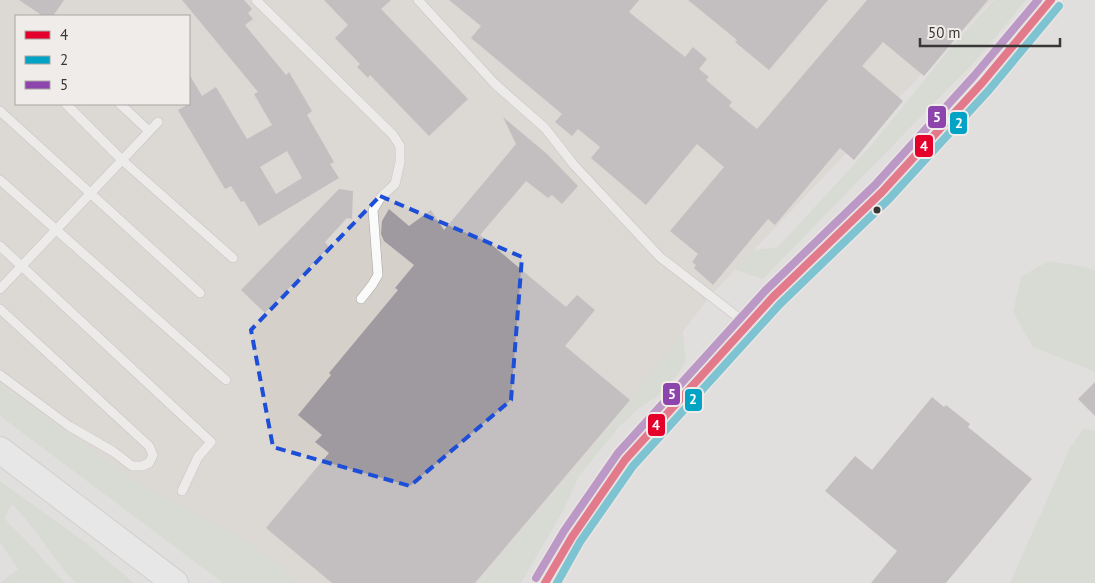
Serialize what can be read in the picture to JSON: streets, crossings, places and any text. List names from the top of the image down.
{
  "lines": ["transit line 4", "transit line 5", "transit line 2"],
  "legend": ["4", "2", "5"],
  "scale_bar": "50 m"
}
